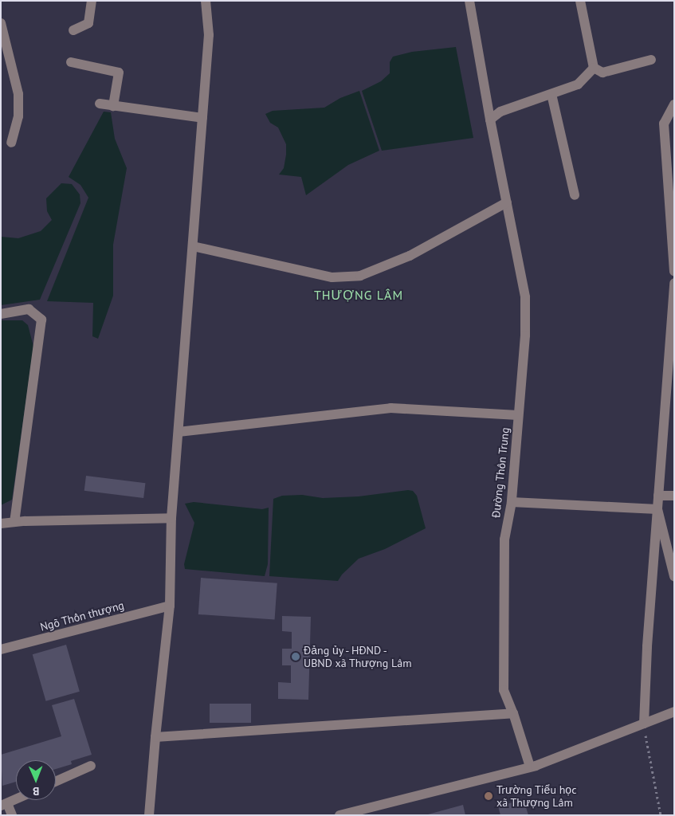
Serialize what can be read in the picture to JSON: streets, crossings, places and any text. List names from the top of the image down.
{
  "streets": {
    "street": ["Đường Thôn Trung", "Ngõ Thôn thượng"]
  },
  "districts": ["THƯỢNG LÂM"],
  "places": ["Đảng ủy - HĐND - UBND xã Thượng Lâm", "Trường Tiểu học xã Thượng Lâm"],
  "north": "bottom"
}
